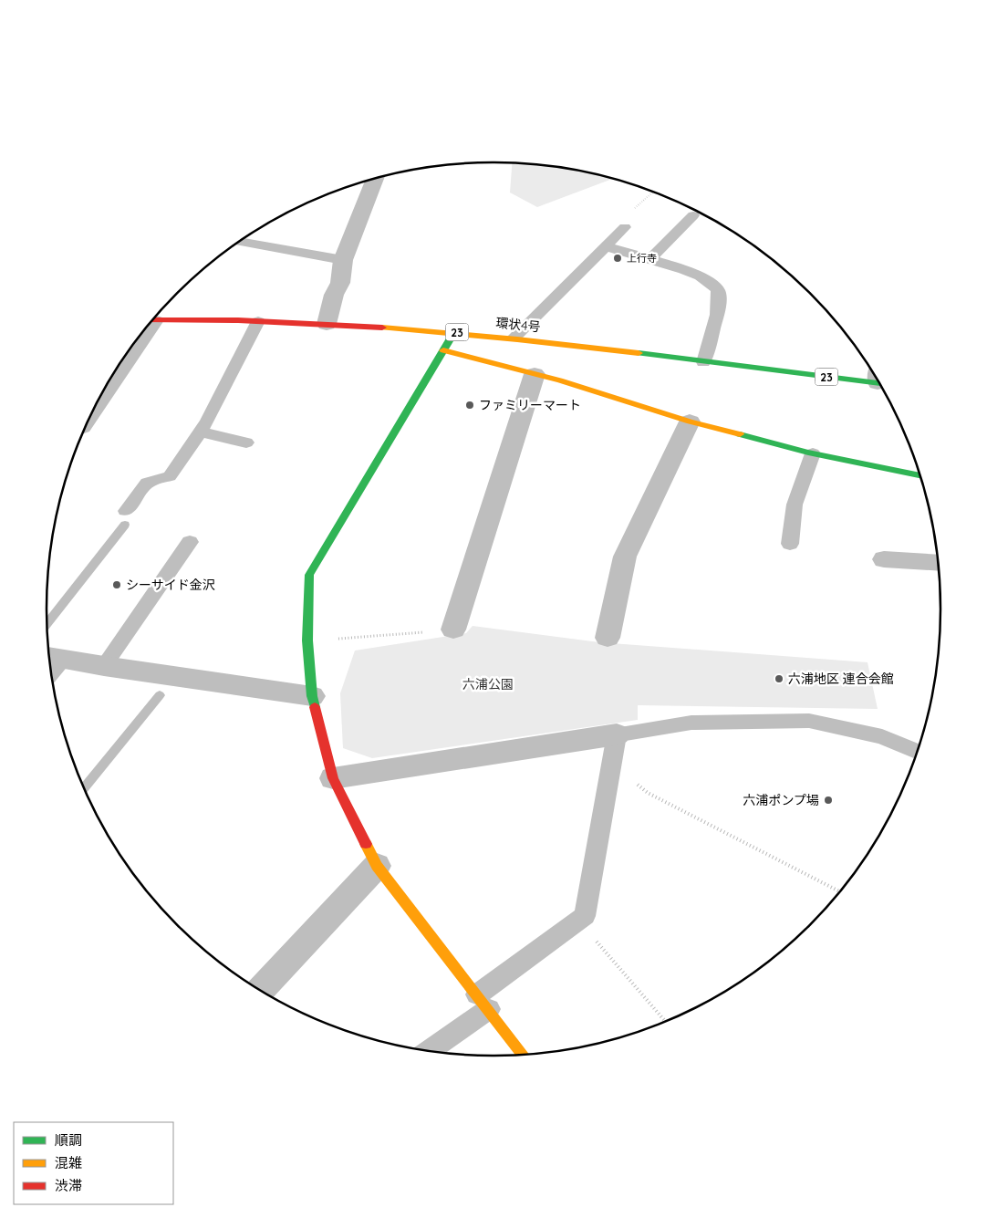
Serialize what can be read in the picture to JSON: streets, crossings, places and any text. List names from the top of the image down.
{
  "streets": {
    "street": ["環状4号", "23"]
  },
  "parks": ["六浦公園"],
  "places": [
    "上行寺",
    "ファミリーマート",
    "シーサイド金沢",
    "六浦地区 連合会館",
    "六浦ポンプ場"
  ],
  "legend": ["順調", "混雑", "渋滞"]
}
